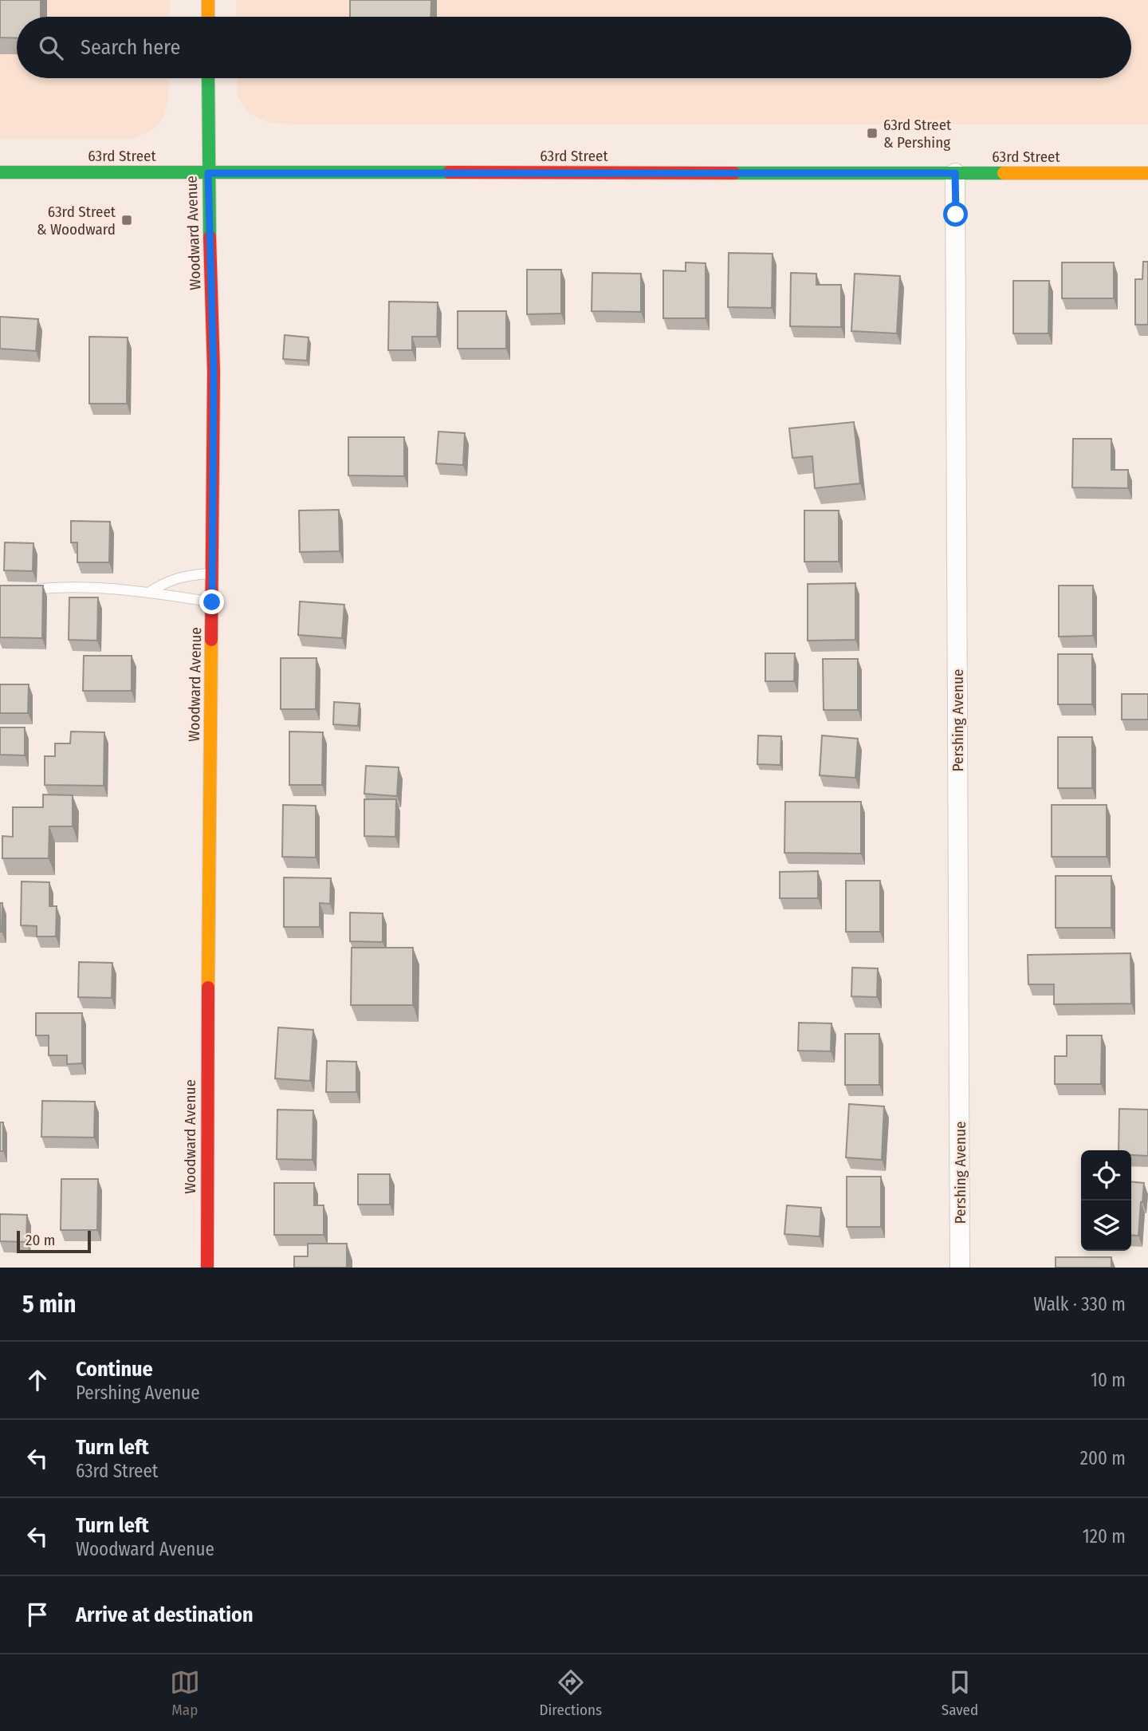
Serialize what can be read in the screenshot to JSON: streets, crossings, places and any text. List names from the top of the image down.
{
  "streets": {
    "main road": ["63rd Street", "Woodward Avenue"],
    "street": ["Pershing Avenue"]
  },
  "crossings": [
    ["63rd Street", "Woodward Avenue"],
    ["63rd Street", "Pershing Avenue"]
  ],
  "places": {
    "transit": ["63rd Street & Pershing", "63rd Street & Woodward"]
  },
  "scale_bar": "20 m",
  "page": {
    "search": "Search here",
    "scale": "20 m",
    "heading": ["5 min", "Walk · 330 m"],
    "list": [
      ["Continue", "Pershing Avenue", "10 m"],
      ["Turn left", "63rd Street", "200 m"],
      ["Turn left", "Woodward Avenue", "120 m"],
      "Arrive at destination"
    ],
    "nav": ["Map", "Directions", "Saved"]
  }
}
